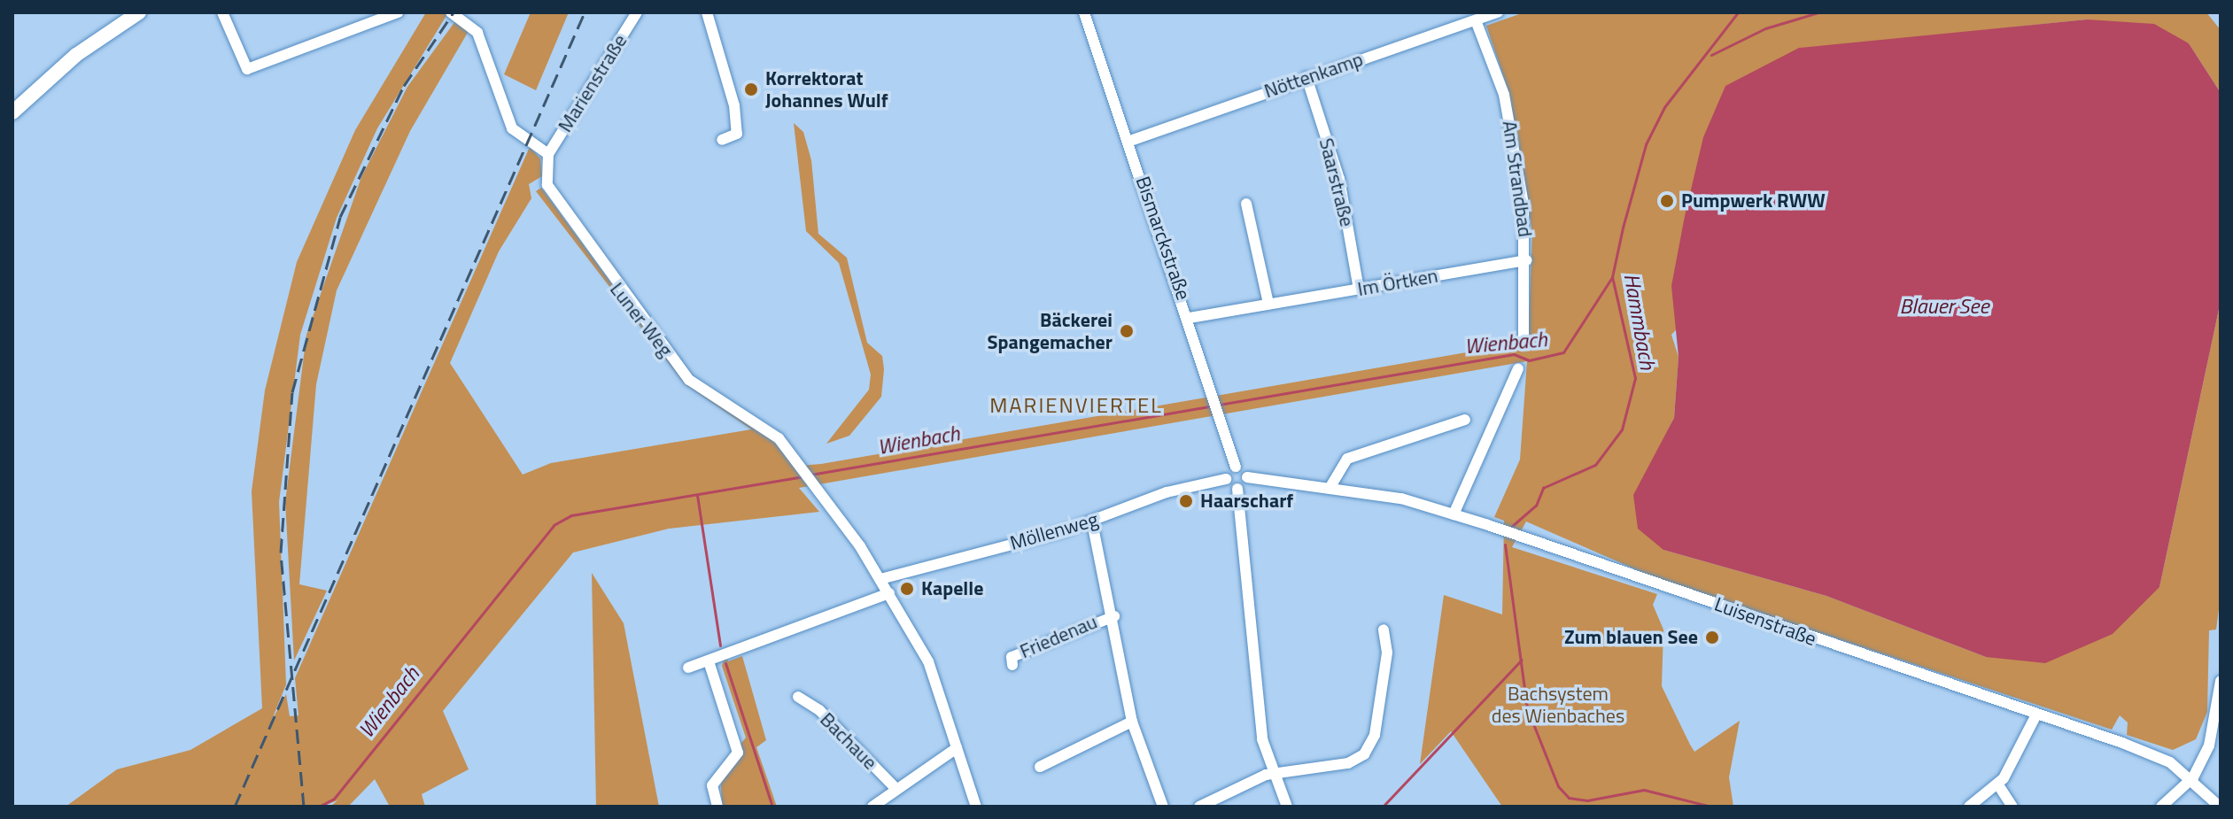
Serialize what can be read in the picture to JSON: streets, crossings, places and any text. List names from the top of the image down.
{
  "streets": {
    "street": [
      "Nöttenkamp",
      "Marienstraße",
      "Am Strandbad",
      "Saarstraße",
      "Bismarckstraße",
      "Im Örtken",
      "Luner Weg",
      "Möllenweg",
      "Luisenstraße",
      "Friedenau",
      "Bachaue"
    ]
  },
  "crossings": [
    ["Nöttenkamp", "Am Strandbad"],
    ["Nöttenkamp", "Saarstraße"],
    ["Nöttenkamp", "Bismarckstraße"],
    ["Marienstraße", "Luner Weg"],
    ["Am Strandbad", "Im Örtken"],
    ["Saarstraße", "Im Örtken"],
    ["Bismarckstraße", "Im Örtken"],
    ["Luner Weg", "Möllenweg"],
    ["Möllenweg", "Friedenau"]
  ],
  "districts": ["MARIENVIERTEL"],
  "water": ["Blauer See", "Hammbach", "Wienbach"],
  "parks": ["Bachsystem des Wienbaches"],
  "places": [
    "Korrektorat Johannes Wulf",
    "Pumpwerk RWW",
    "Bäckerei Spangemacher",
    "Haarscharf",
    "Kapelle",
    "Zum blauen See"
  ]
}
